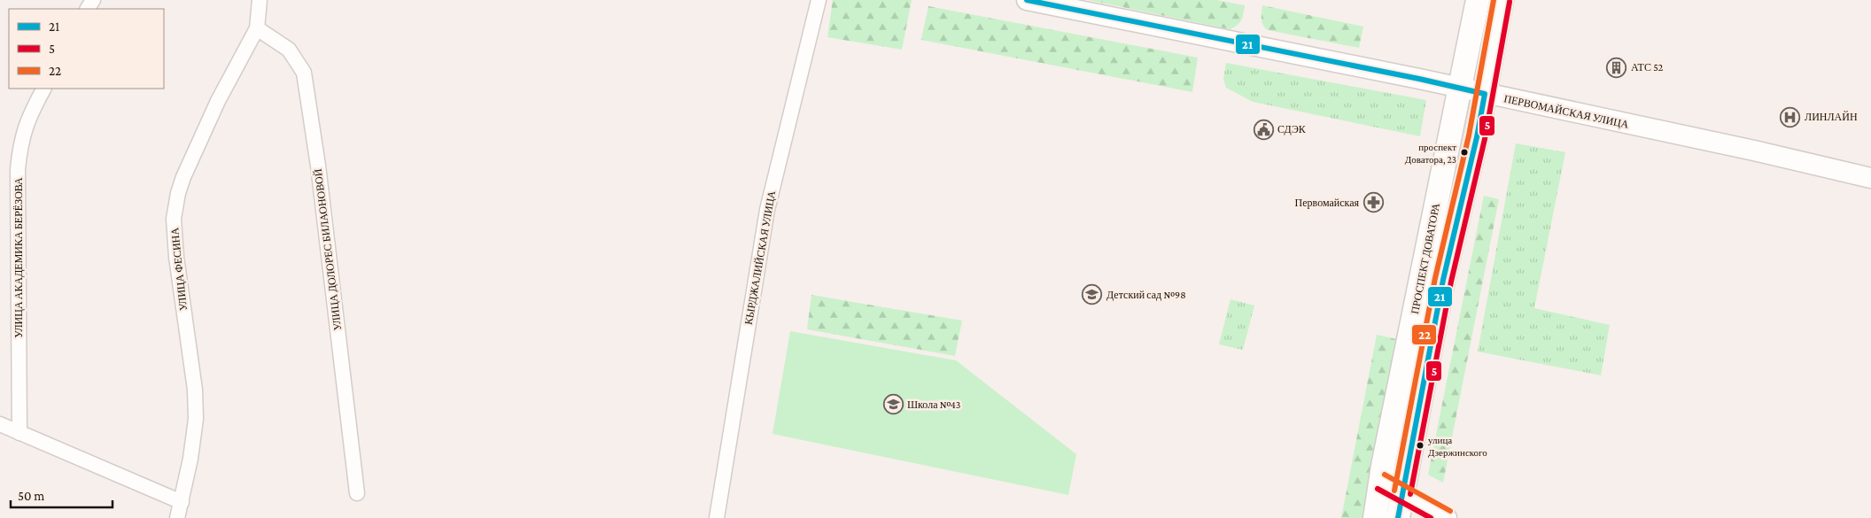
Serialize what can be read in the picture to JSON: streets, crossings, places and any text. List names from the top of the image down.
{
  "streets": {
    "main road": ["ПРОСПЕКТ ДОВАТОРА"],
    "street": [
      "ПЕРВОМАЙСКАЯ УЛИЦА",
      "УЛИЦА ДОЛОРЕС БИЛАОНОВОЙ",
      "УЛИЦА АКАДЕМИКА БЕРЁЗОВА",
      "КЫРДЖАЛИЙСКАЯ УЛИЦА",
      "УЛИЦА ФЕСИНА"
    ]
  },
  "crossings": [
    ["ПЕРВОМАЙСКАЯ УЛИЦА", "ПРОСПЕКТ ДОВАТОРА"],
    ["УЛИЦА ДОЛОРЕС БИЛАОНОВОЙ", "УЛИЦА ФЕСИНА"]
  ],
  "places": {
    "building": ["АТС 52"],
    "hospital": ["ЛИНЛАЙН"],
    "public building": ["СДЭК"],
    "other": ["проспект Доватора, 23", "улица Дзержинского"],
    "pharmacy": ["Первомайская"],
    "school or university": ["Детский сад №98", "Школа №43"]
  },
  "lines": ["transit line 21", "transit line 22", "transit line 5"],
  "legend": ["21", "5", "22"],
  "scale_bar": "50 m"
}
